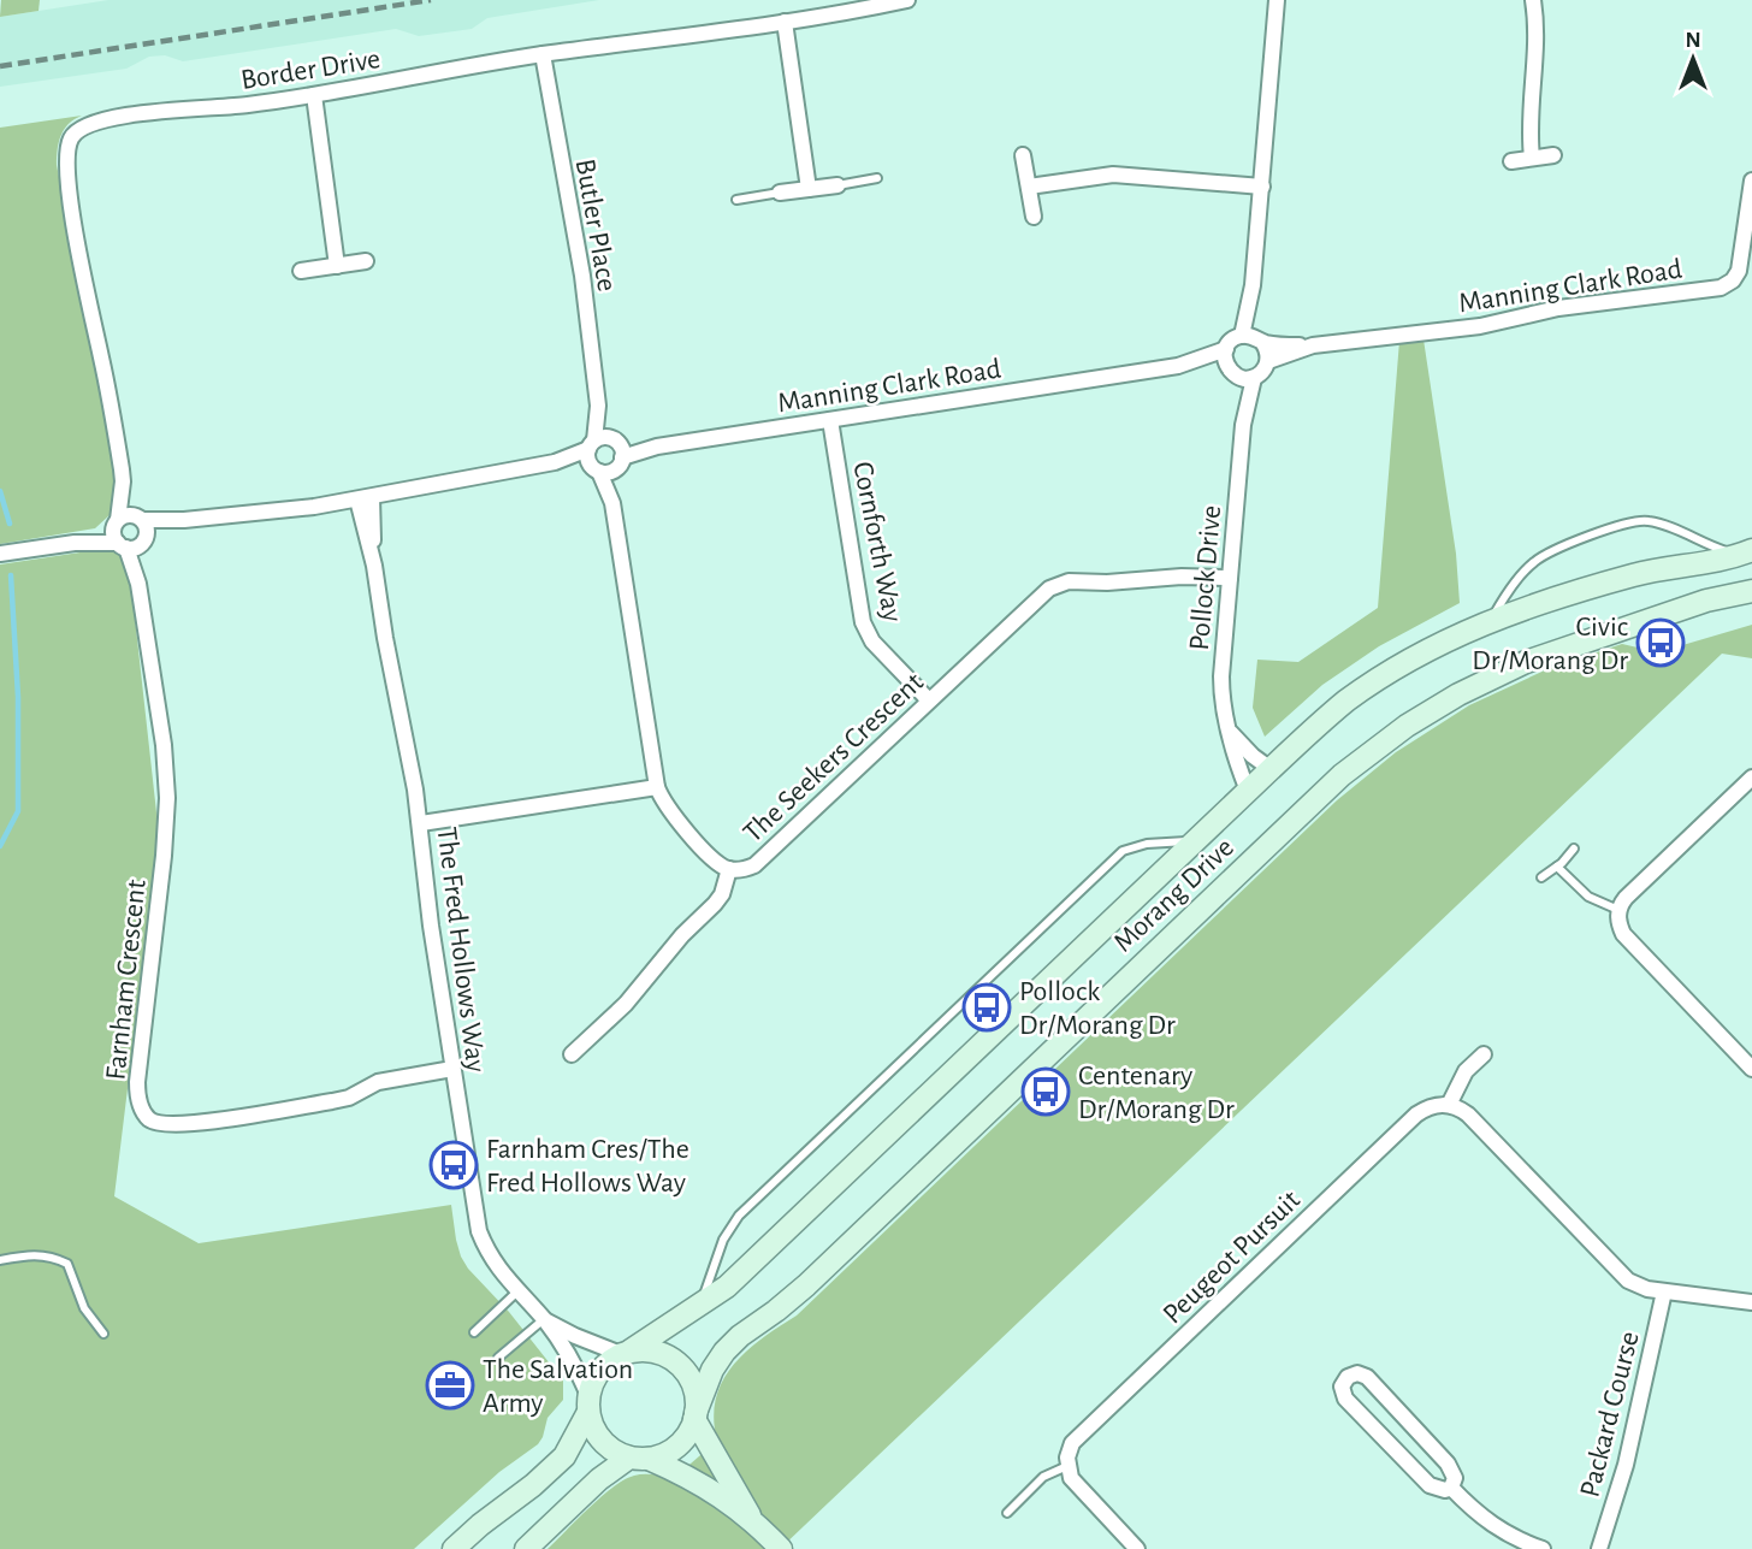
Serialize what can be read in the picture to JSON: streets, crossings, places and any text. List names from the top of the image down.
{
  "streets": {
    "main road": ["Morang Drive"],
    "street": [
      "Border Drive",
      "Butler Place",
      "Manning Clark Road",
      "Cornforth Way",
      "Pollock Drive",
      "The Seekers Crescent",
      "The Fred Hollows Way",
      "Farnham Crescent",
      "Peugeot Pursuit",
      "Packard Course"
    ]
  },
  "crossings": [
    ["Border Drive", "Butler Place"],
    ["Border Drive", "Manning Clark Road"],
    ["Border Drive", "Farnham Crescent"],
    ["Butler Place", "Manning Clark Road"],
    ["Butler Place", "The Seekers Crescent"],
    ["Manning Clark Road", "Cornforth Way"],
    ["Manning Clark Road", "Pollock Drive"],
    ["Manning Clark Road", "The Seekers Crescent"],
    ["Manning Clark Road", "The Fred Hollows Way"],
    ["Manning Clark Road", "Farnham Crescent"],
    ["Cornforth Way", "The Seekers Crescent"],
    ["Pollock Drive", "The Seekers Crescent"],
    ["Pollock Drive", "Morang Drive"],
    ["Morang Drive", "The Fred Hollows Way"],
    ["The Fred Hollows Way", "Farnham Crescent"]
  ],
  "places": {
    "bus stop": [
      "Civic Dr/Morang Dr",
      "Pollock Dr/Morang Dr",
      "Centenary Dr/Morang Dr",
      "Farnham Cres/The Fred Hollows Way"
    ],
    "office": ["The Salvation Army"]
  },
  "north": "top"
}
